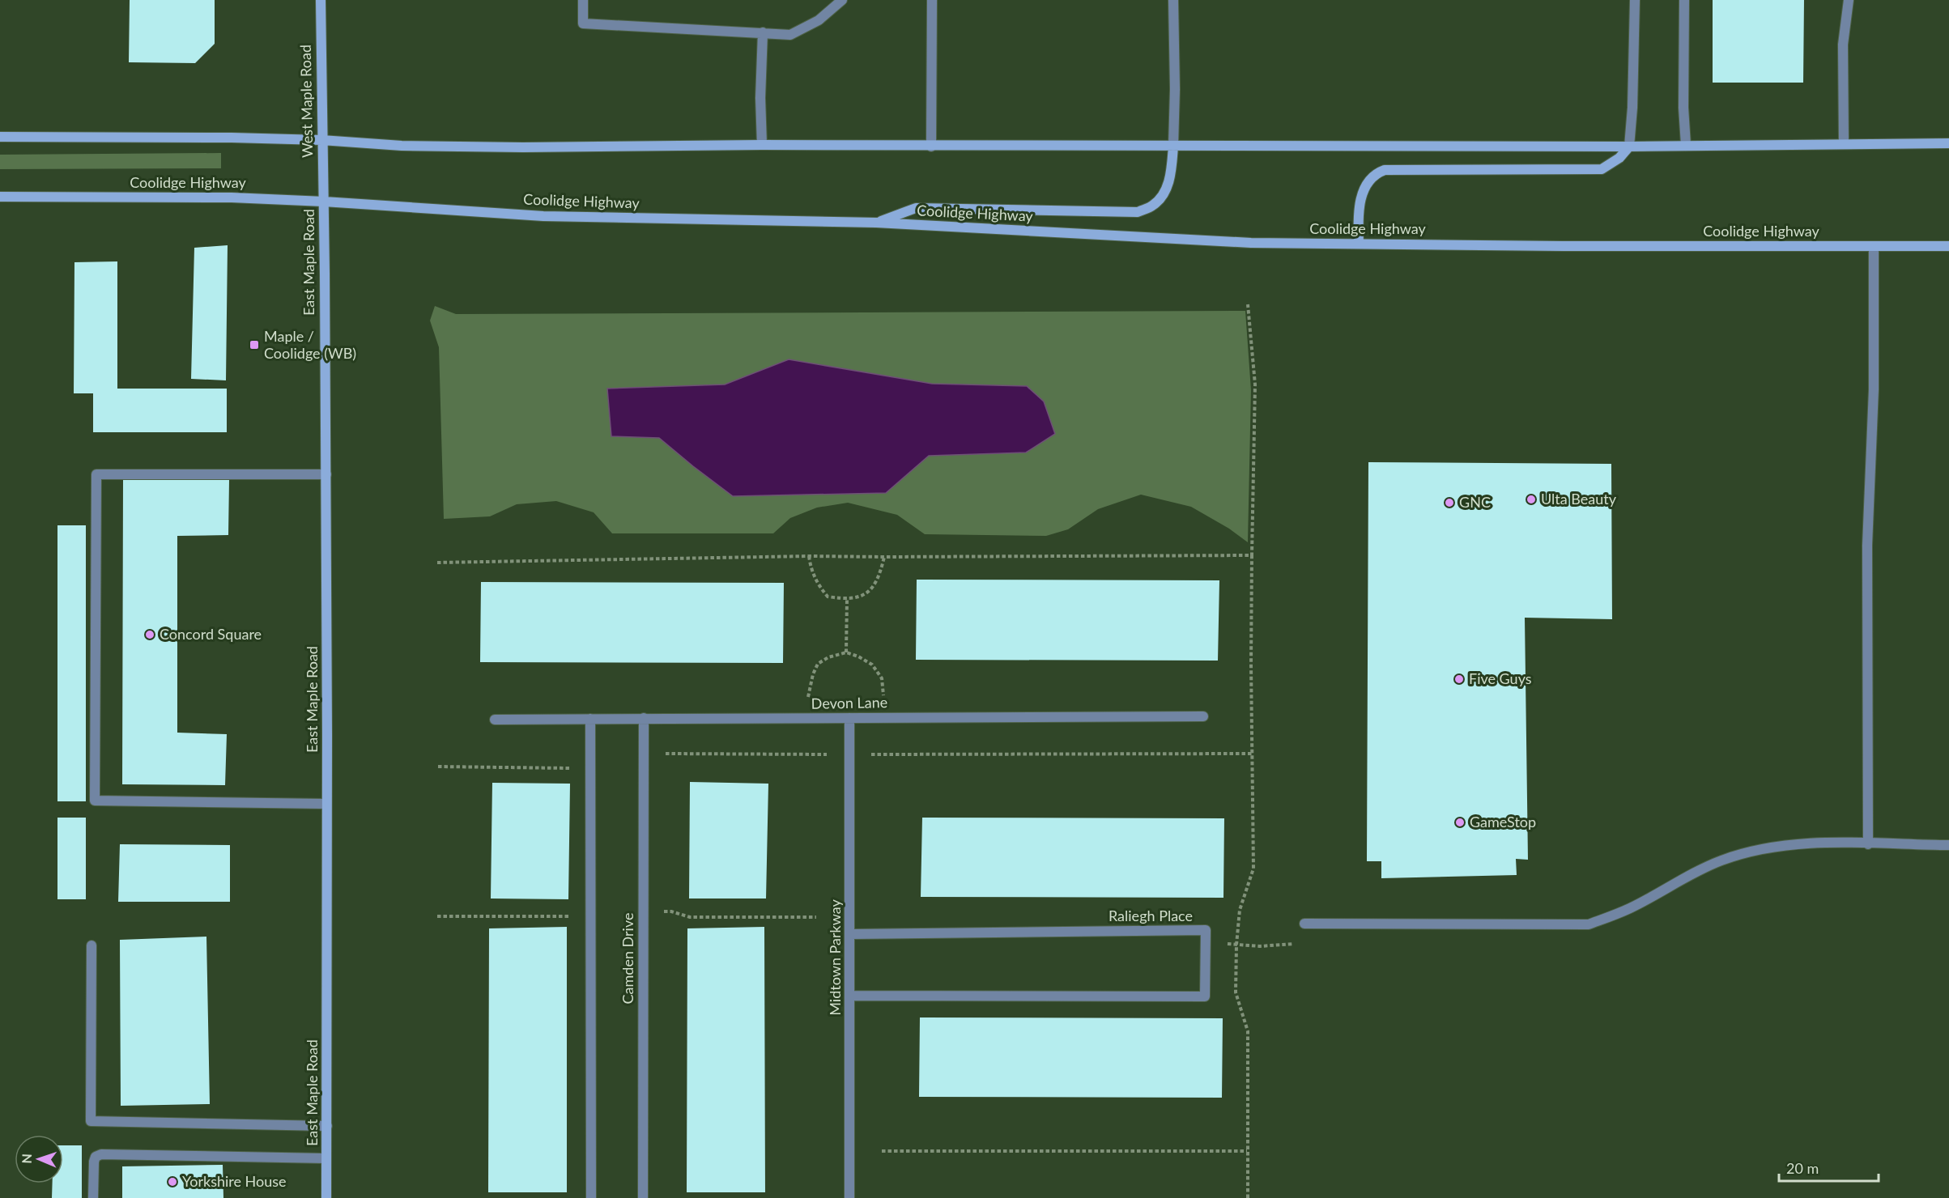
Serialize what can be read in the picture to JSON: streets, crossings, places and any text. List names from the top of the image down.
{
  "streets": {
    "main road": ["West Maple Road", "Coolidge Highway", "East Maple Road"],
    "street": [
      "Devon Lane",
      "Raliegh Place",
      "Midtown Parkway",
      "Camden Drive"
    ]
  },
  "crossings": [
    ["West Maple Road", "Coolidge Highway"],
    ["West Maple Road", "East Maple Road"],
    ["Coolidge Highway", "East Maple Road"],
    ["Devon Lane", "Midtown Parkway"],
    ["Devon Lane", "Camden Drive"],
    ["Raliegh Place", "Midtown Parkway"]
  ],
  "places": {
    "transit": ["Maple / Coolidge (WB)"],
    "other": [
      "Ulta Beauty",
      "GNC",
      "Concord Square",
      "Five Guys",
      "GameStop",
      "Yorkshire House"
    ]
  },
  "scale_bar": "20 m",
  "north": "left"
}
